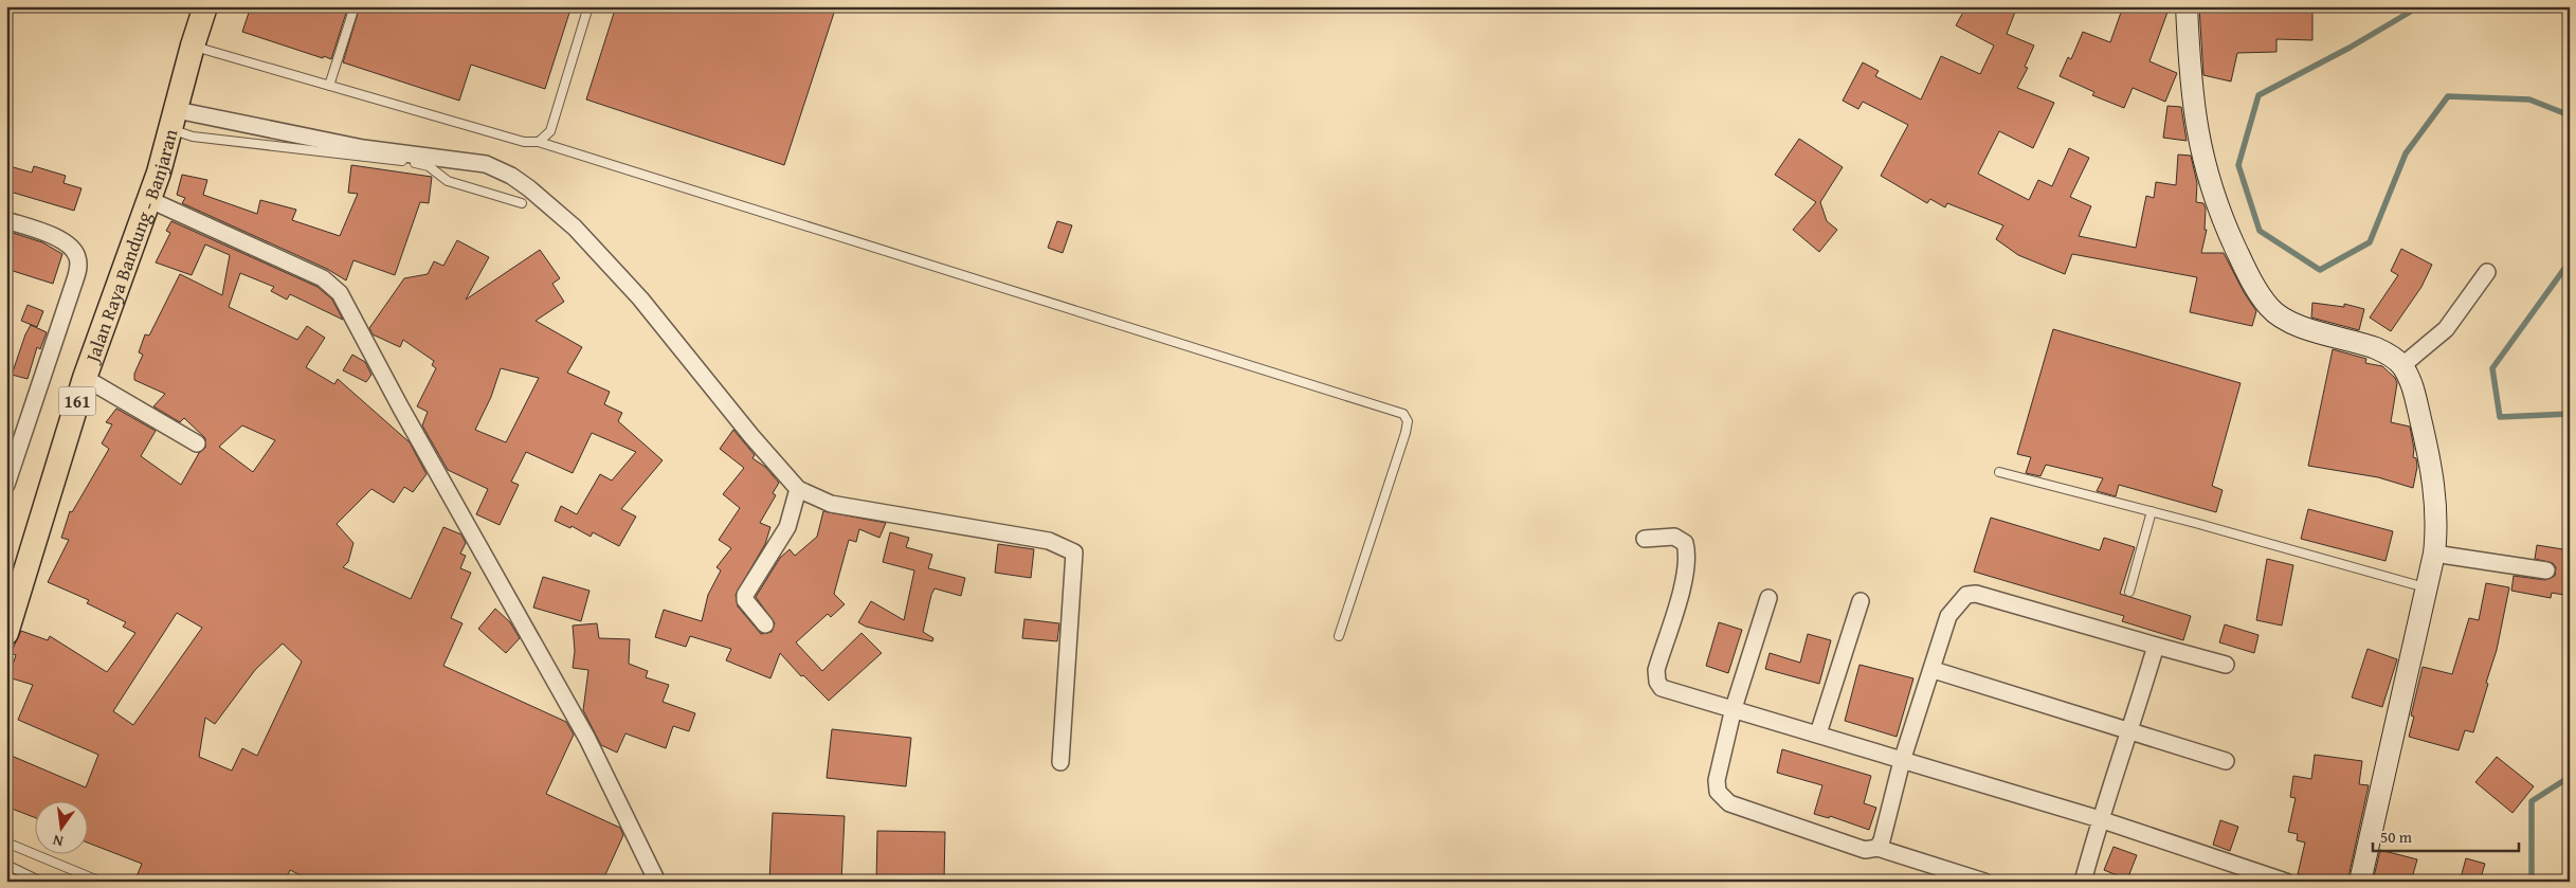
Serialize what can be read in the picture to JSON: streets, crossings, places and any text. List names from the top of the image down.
{
  "streets": {
    "main road": ["Jalan Raya Bandung - Banjaran", "161"]
  },
  "scale_bar": "50 m",
  "north": "bottom"
}
